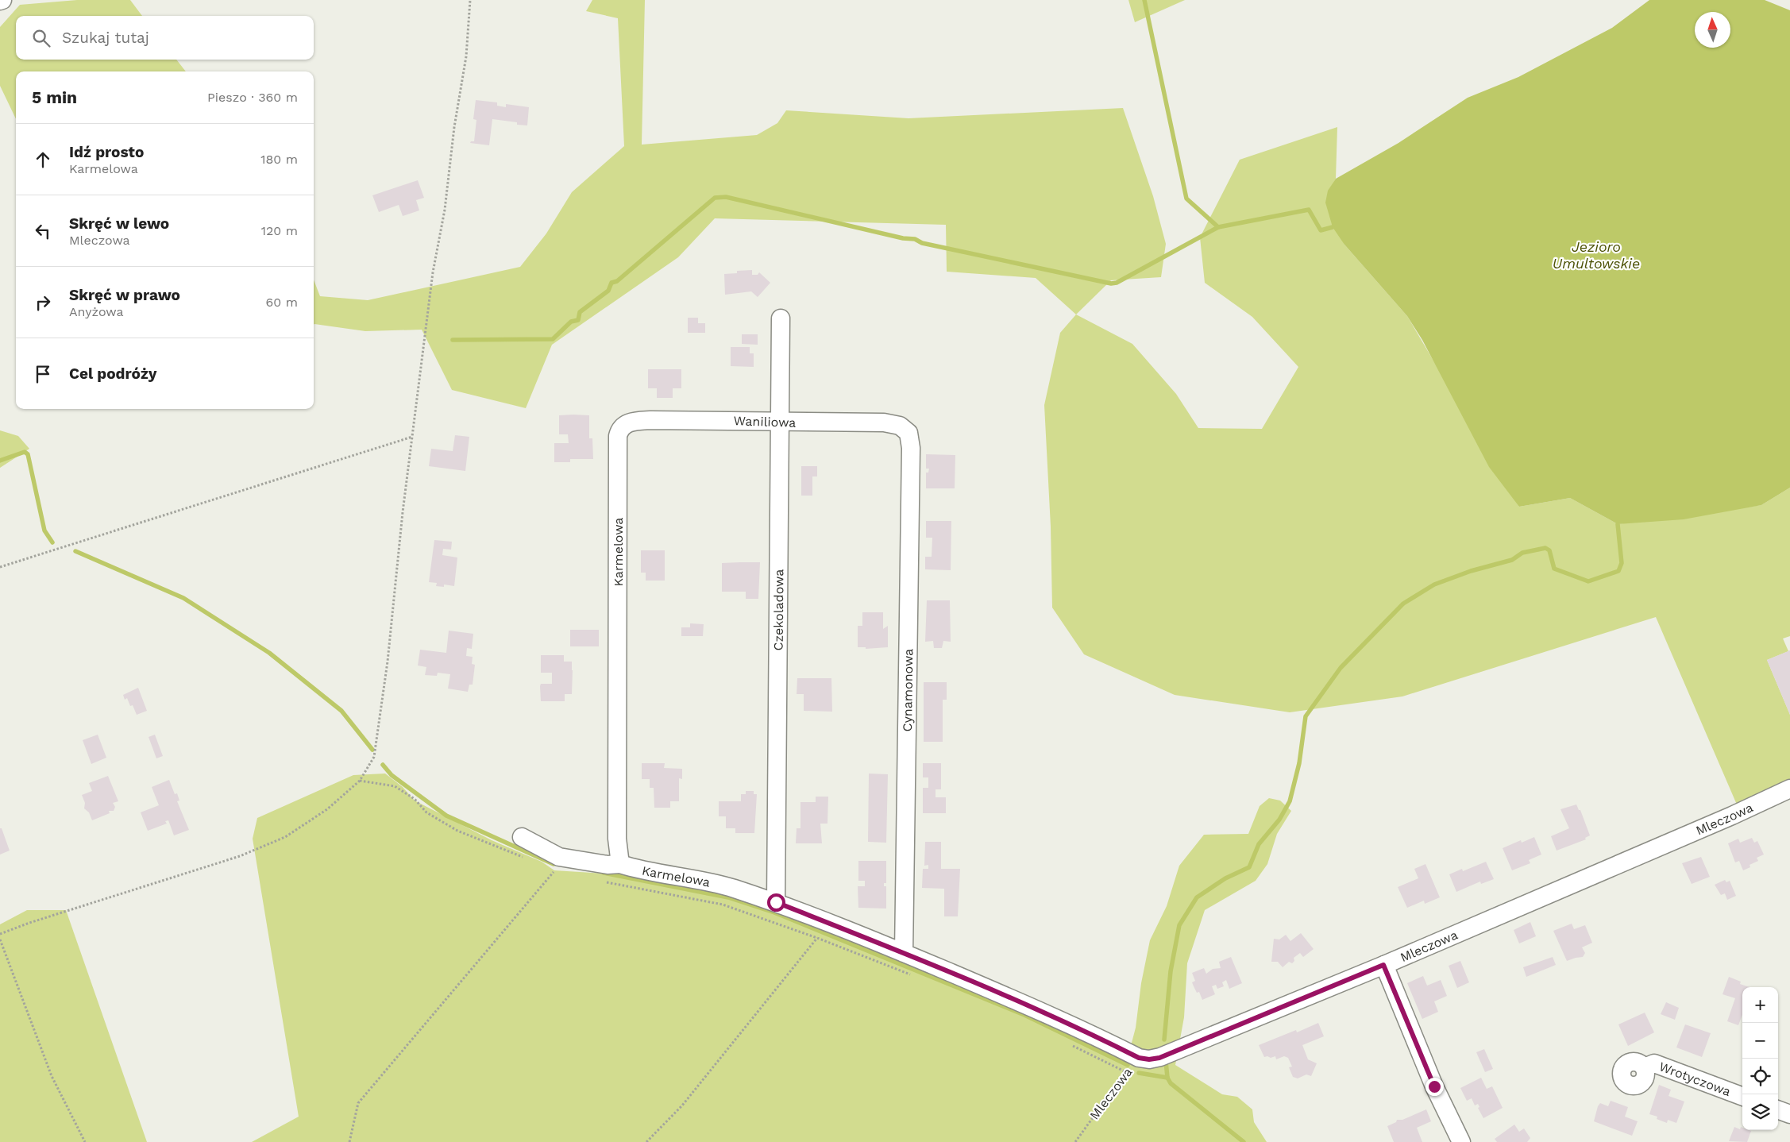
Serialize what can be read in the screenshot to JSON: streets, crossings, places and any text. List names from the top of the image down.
{
  "streets": {
    "street": [
      "Waniliowa",
      "Karmelowa",
      "Czekoladowa",
      "Cynamonowa",
      "Mleczowa",
      "Wrotyczowa"
    ]
  },
  "crossings": [
    ["Waniliowa", "Karmelowa"],
    ["Waniliowa", "Czekoladowa"],
    ["Waniliowa", "Cynamonowa"],
    ["Karmelowa", "Czekoladowa"],
    ["Karmelowa", "Cynamonowa"],
    ["Karmelowa", "Mleczowa"]
  ],
  "water": ["Jezioro Umultowskie"],
  "north": "top",
  "page": {
    "search": "Szukaj tutaj",
    "heading": ["5 min", "Pieszo · 360 m"],
    "list": [
      ["Idź prosto", "Karmelowa", "180 m"],
      ["Skręć w lewo", "Mleczowa", "120 m"],
      ["Skręć w prawo", "Anyżowa", "60 m"],
      "Cel podróży"
    ],
    "map_buttons": ["+", "−"]
  }
}
